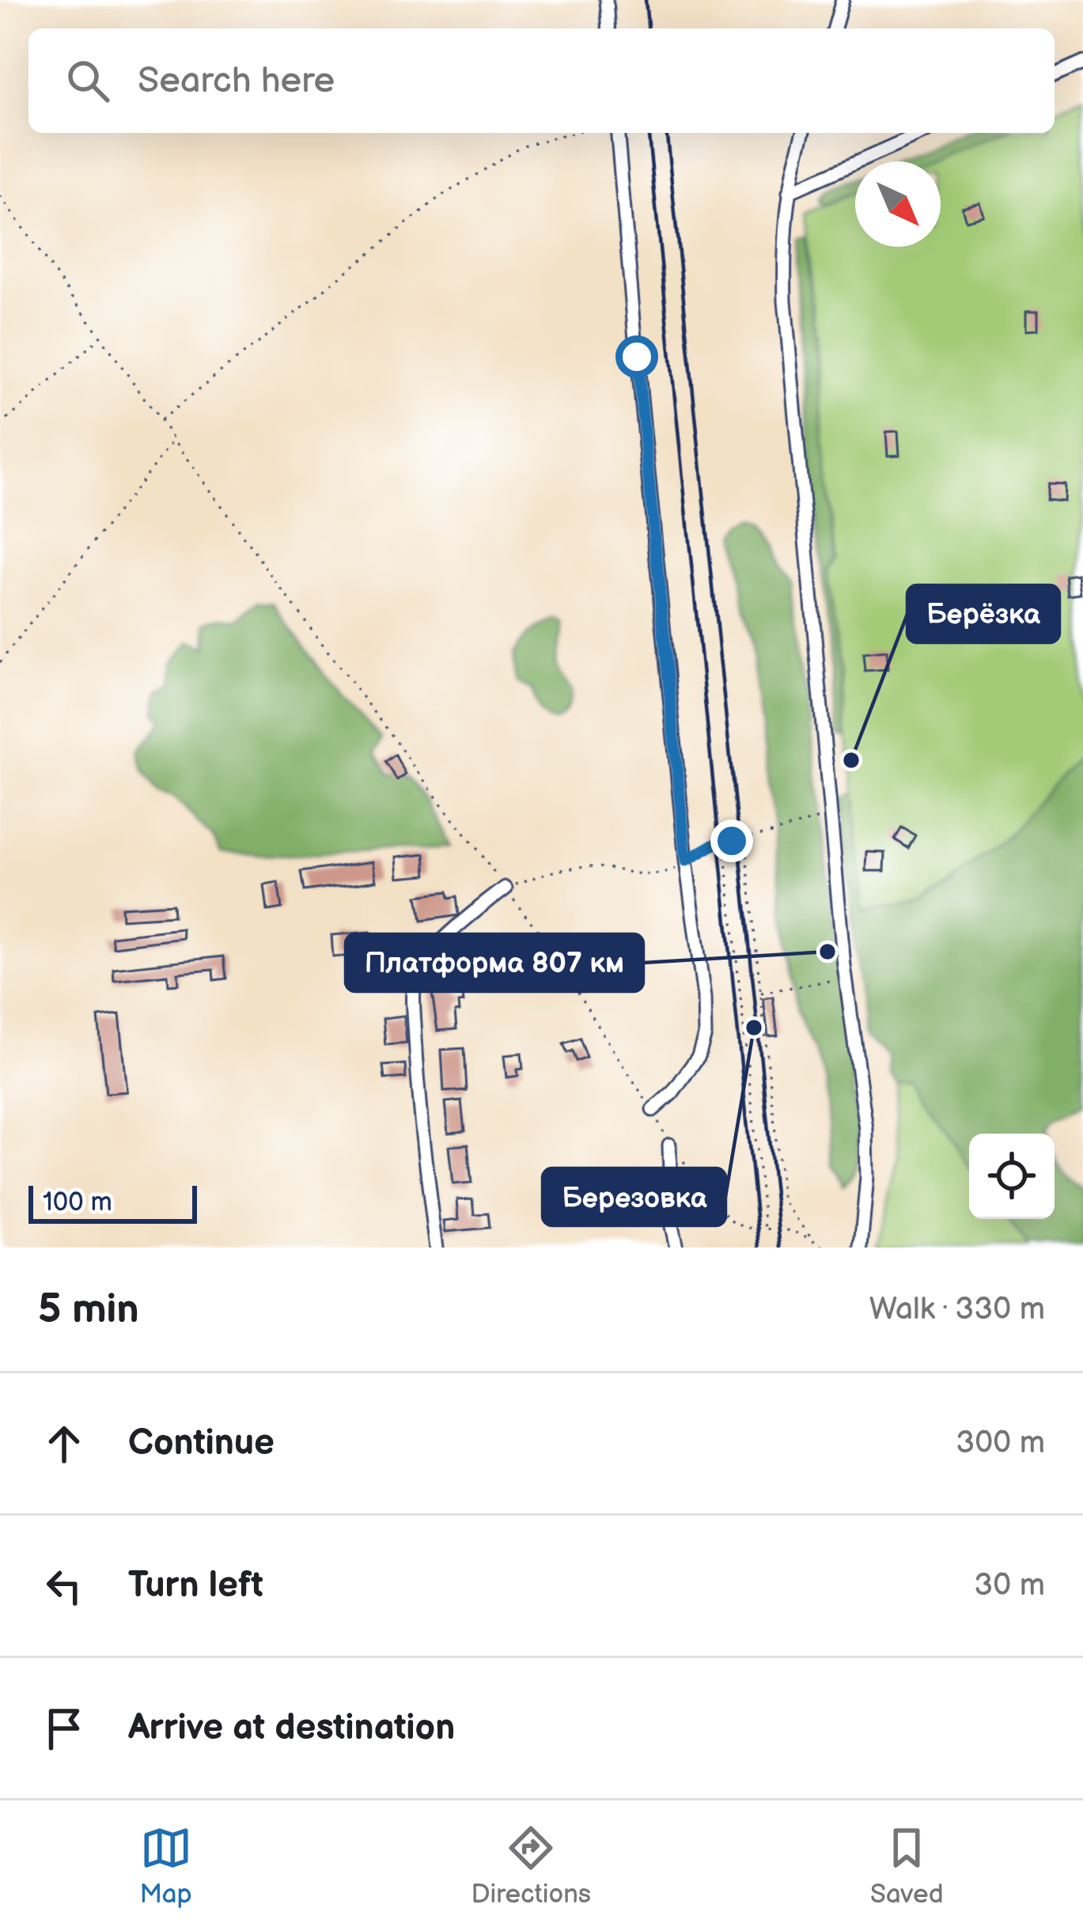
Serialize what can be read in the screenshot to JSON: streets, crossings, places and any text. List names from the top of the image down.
{
  "places": ["Берёзка", "Платформа 807 км", "Березовка"],
  "scale_bar": "100 m",
  "north": "bottom right",
  "page": {
    "search": "Search here",
    "scale": "100 m",
    "heading": ["5 min", "Walk · 330 m"],
    "list": [
      ["Continue", "300 m"],
      ["Turn left", "30 m"],
      "Arrive at destination"
    ],
    "nav": ["Map", "Directions", "Saved"]
  }
}
